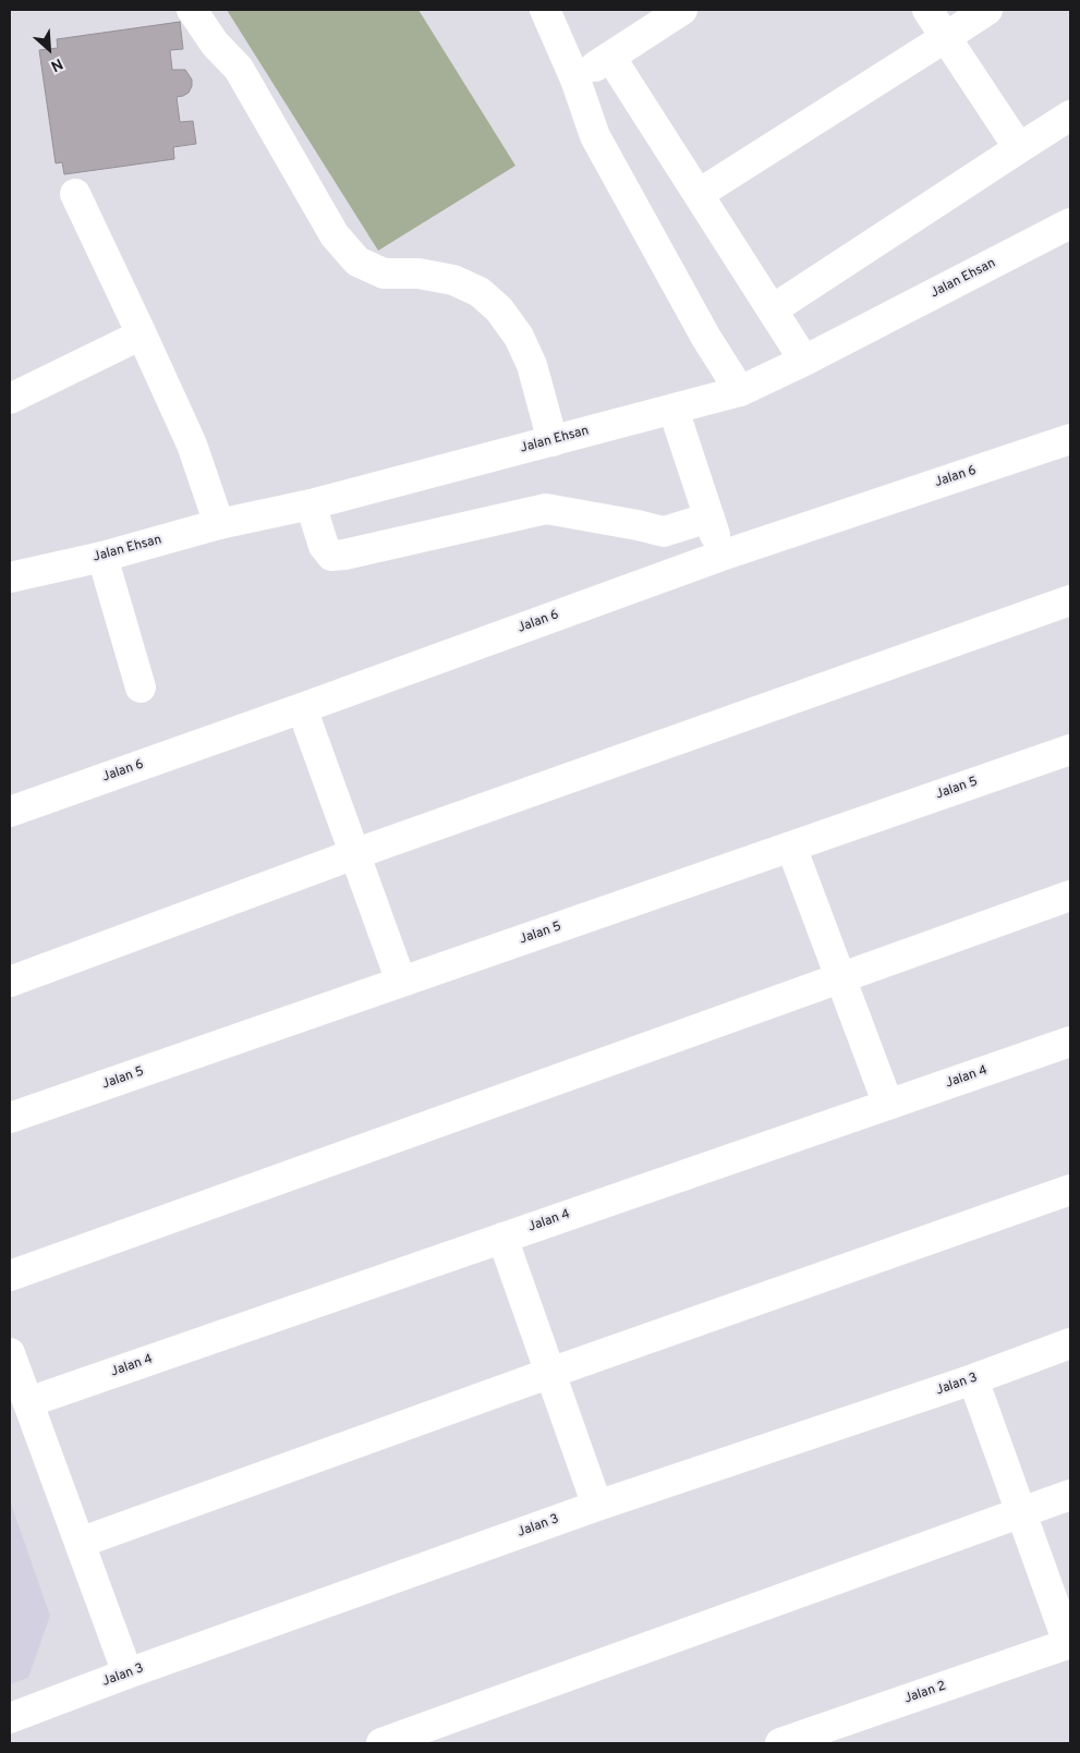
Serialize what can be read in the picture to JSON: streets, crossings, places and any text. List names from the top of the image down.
{
  "streets": {
    "street": [
      "Jalan Ehsan",
      "Jalan 6",
      "Jalan 5",
      "Jalan 4",
      "Jalan 3",
      "Jalan 2"
    ]
  },
  "north": "bottom right"
}
